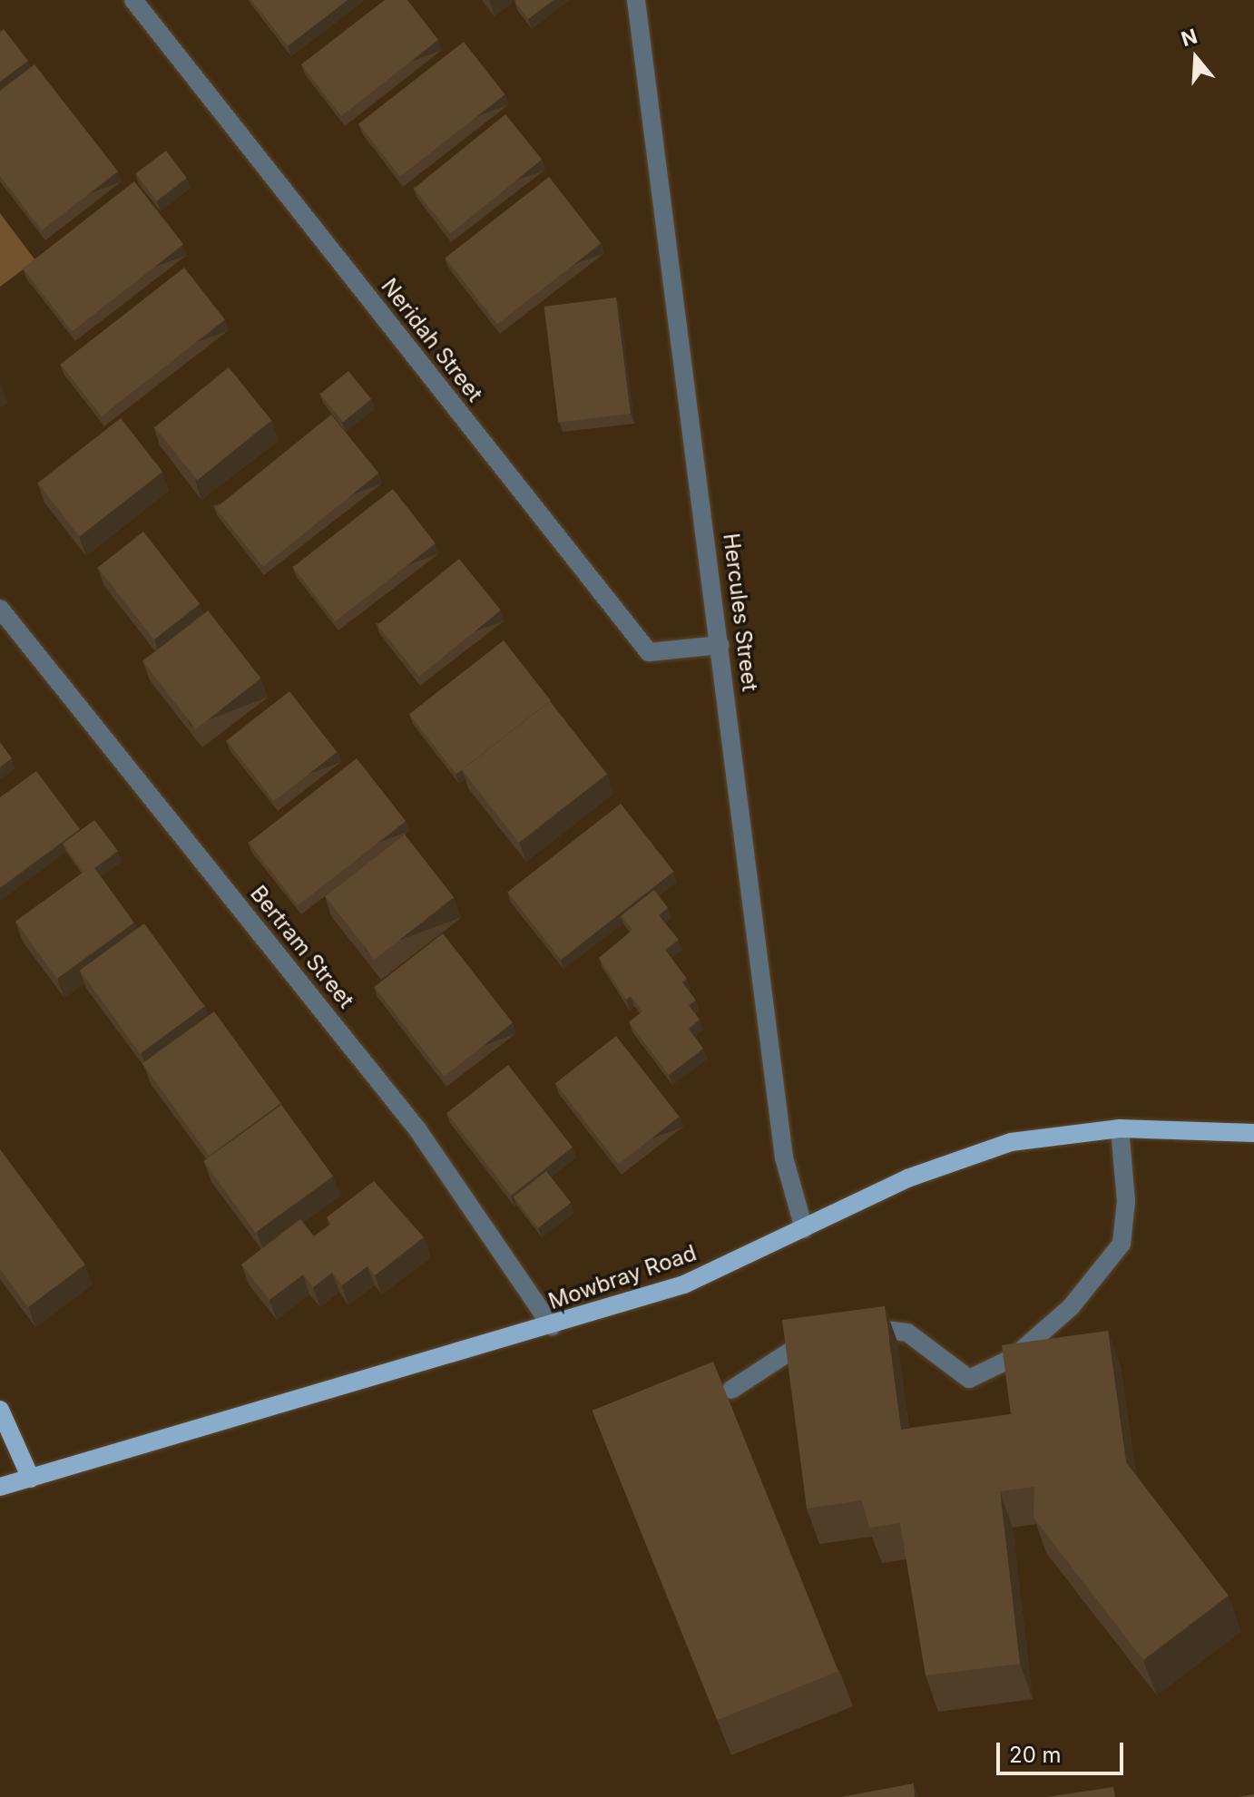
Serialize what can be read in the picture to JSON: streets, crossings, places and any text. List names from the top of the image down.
{
  "streets": {
    "main road": ["Mowbray Road"],
    "street": ["Neridah Street", "Hercules Street", "Bertram Street"]
  },
  "crossings": [
    ["Neridah Street", "Hercules Street"],
    ["Hercules Street", "Mowbray Road"],
    ["Bertram Street", "Mowbray Road"]
  ],
  "scale_bar": "20 m",
  "north": "top"
}
